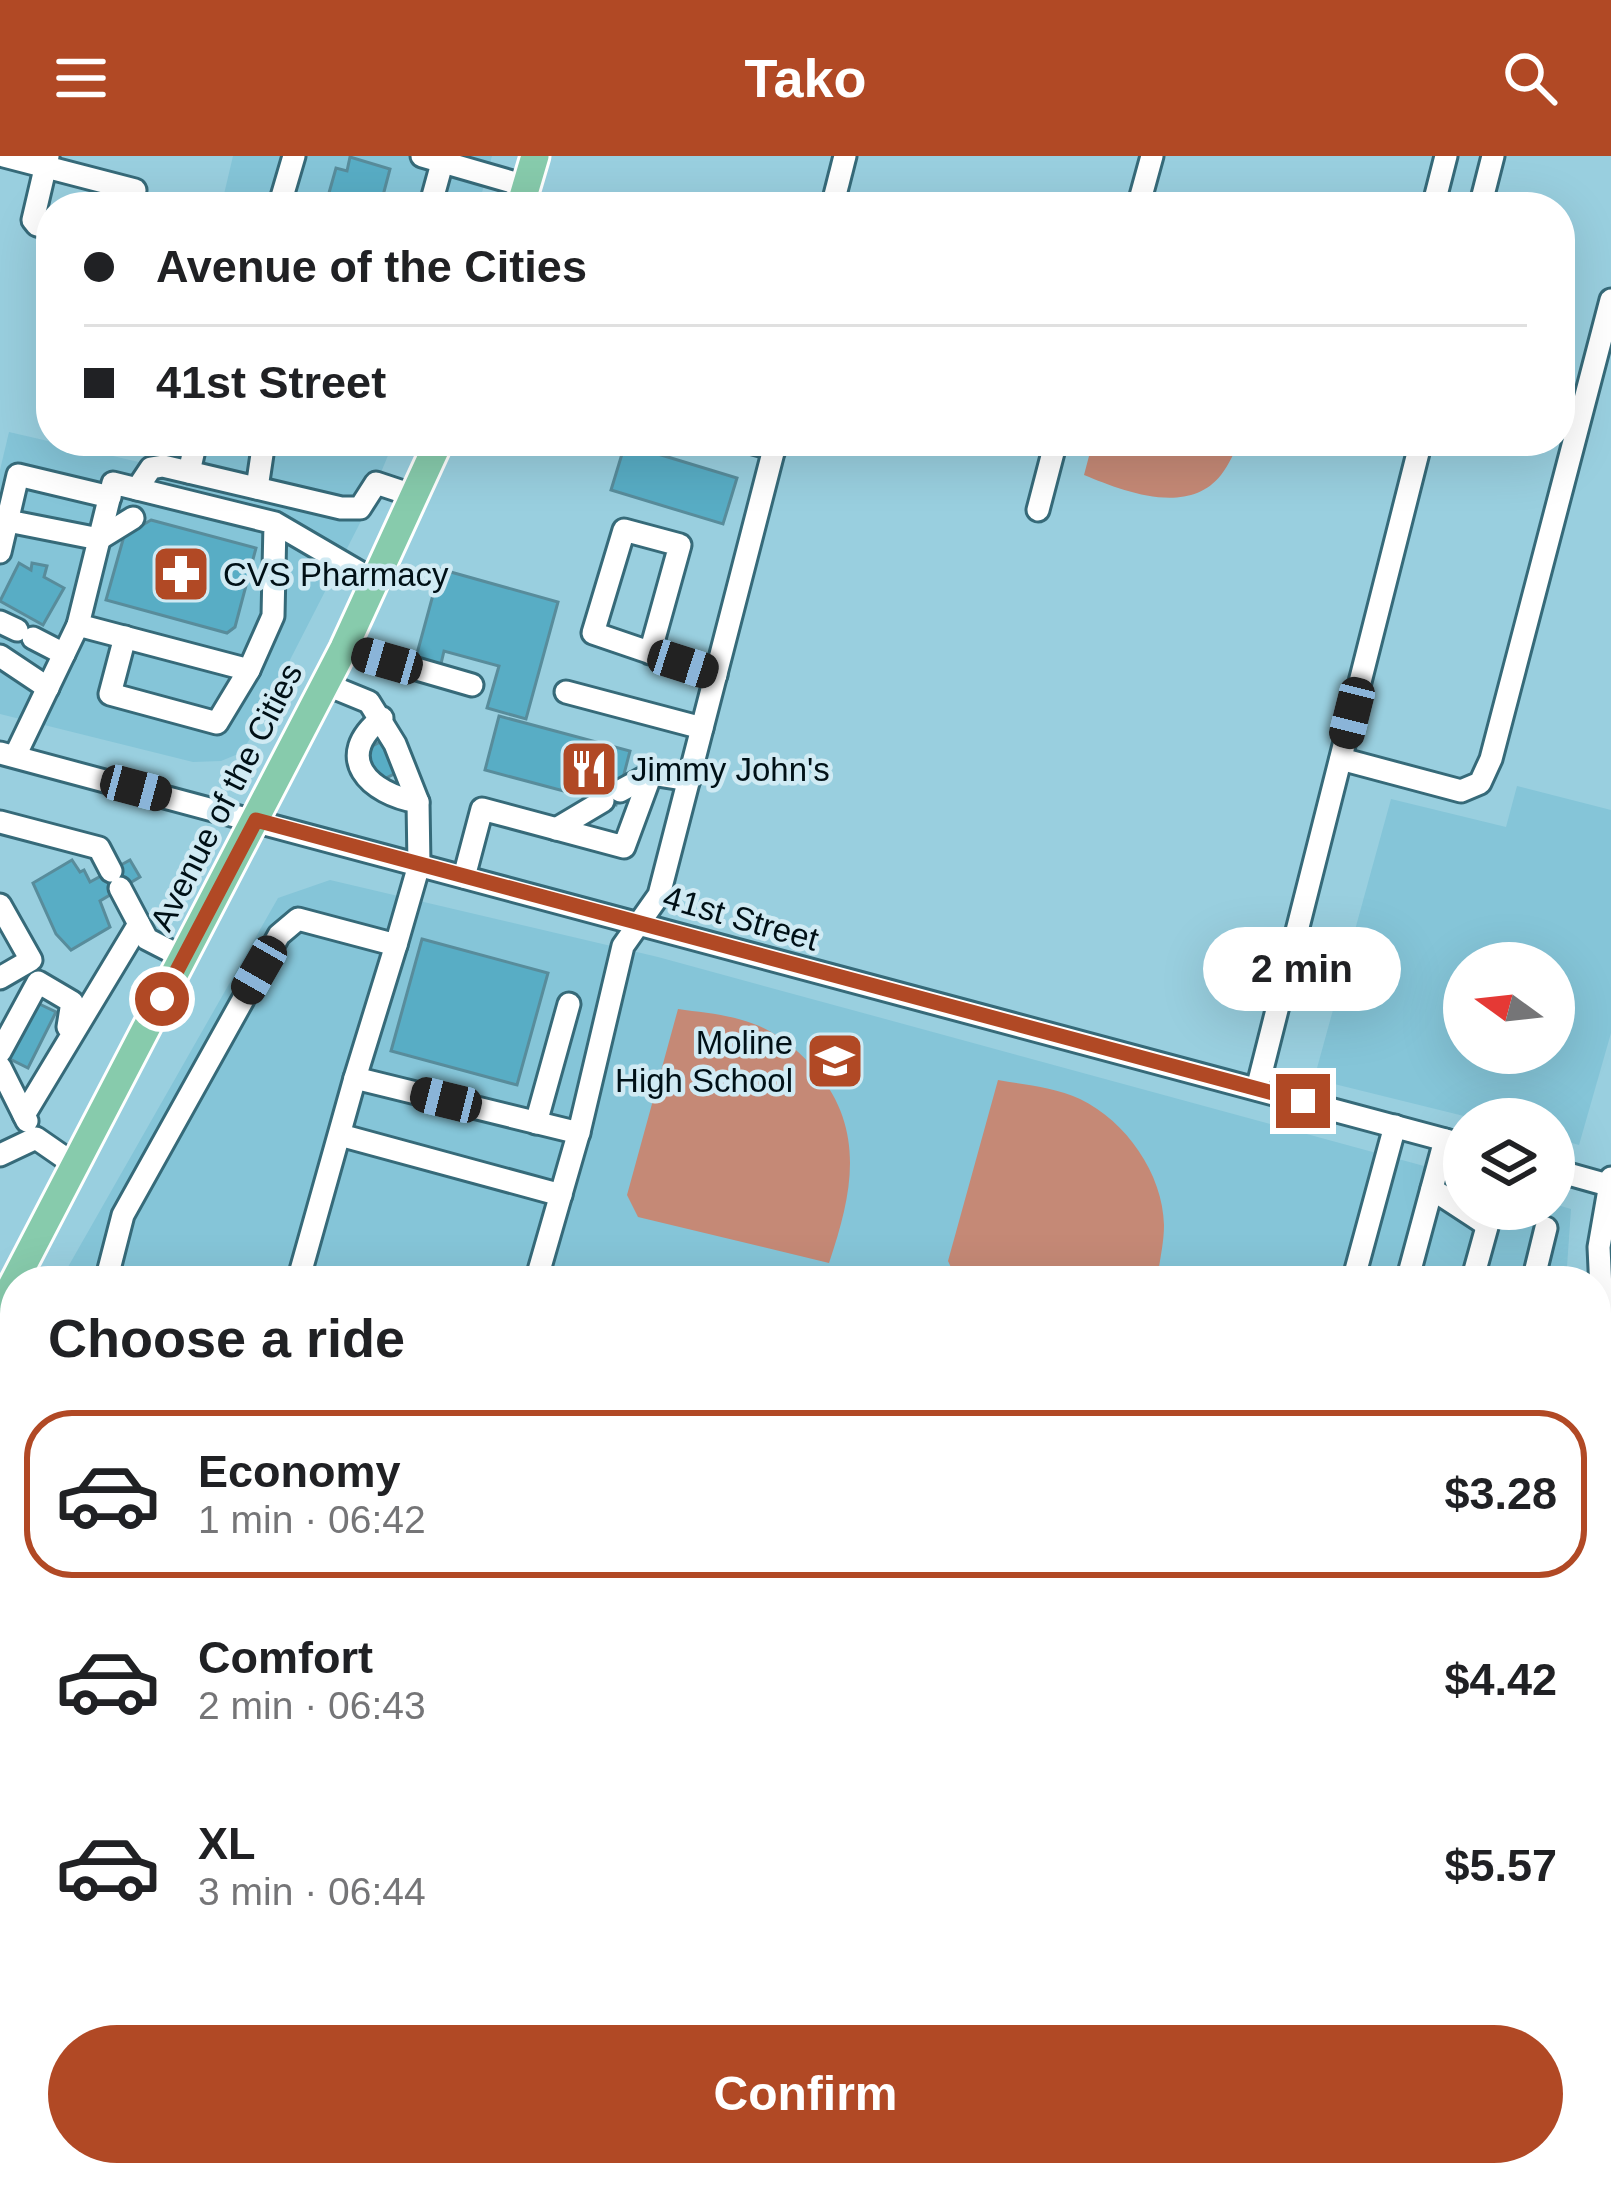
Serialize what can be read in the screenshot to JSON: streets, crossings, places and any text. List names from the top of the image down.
{
  "streets": {
    "main road": ["Avenue of the Cities"],
    "street": ["41st Street"]
  },
  "crossings": [
    ["Avenue of the Cities", "41st Street"]
  ],
  "places": {
    "pharmacy": ["CVS Pharmacy"],
    "restaurant": ["Jimmy John's"],
    "school or university": ["Moline High School"]
  },
  "north": "left",
  "page": {
    "header": "Tako",
    "banner": ["Avenue of the Cities", "41st Street"],
    "bubble": "2 min",
    "heading": "Choose a ride",
    "list": [
      {
        "name": "Economy",
        "note": "1 min · 06:42",
        "value": "$3.28"
      },
      {
        "name": "Comfort",
        "note": "2 min · 06:43",
        "value": "$4.42"
      },
      {
        "name": "XL",
        "note": "3 min · 06:44",
        "value": "$5.57"
      }
    ],
    "buttons": "Confirm"
  }
}
